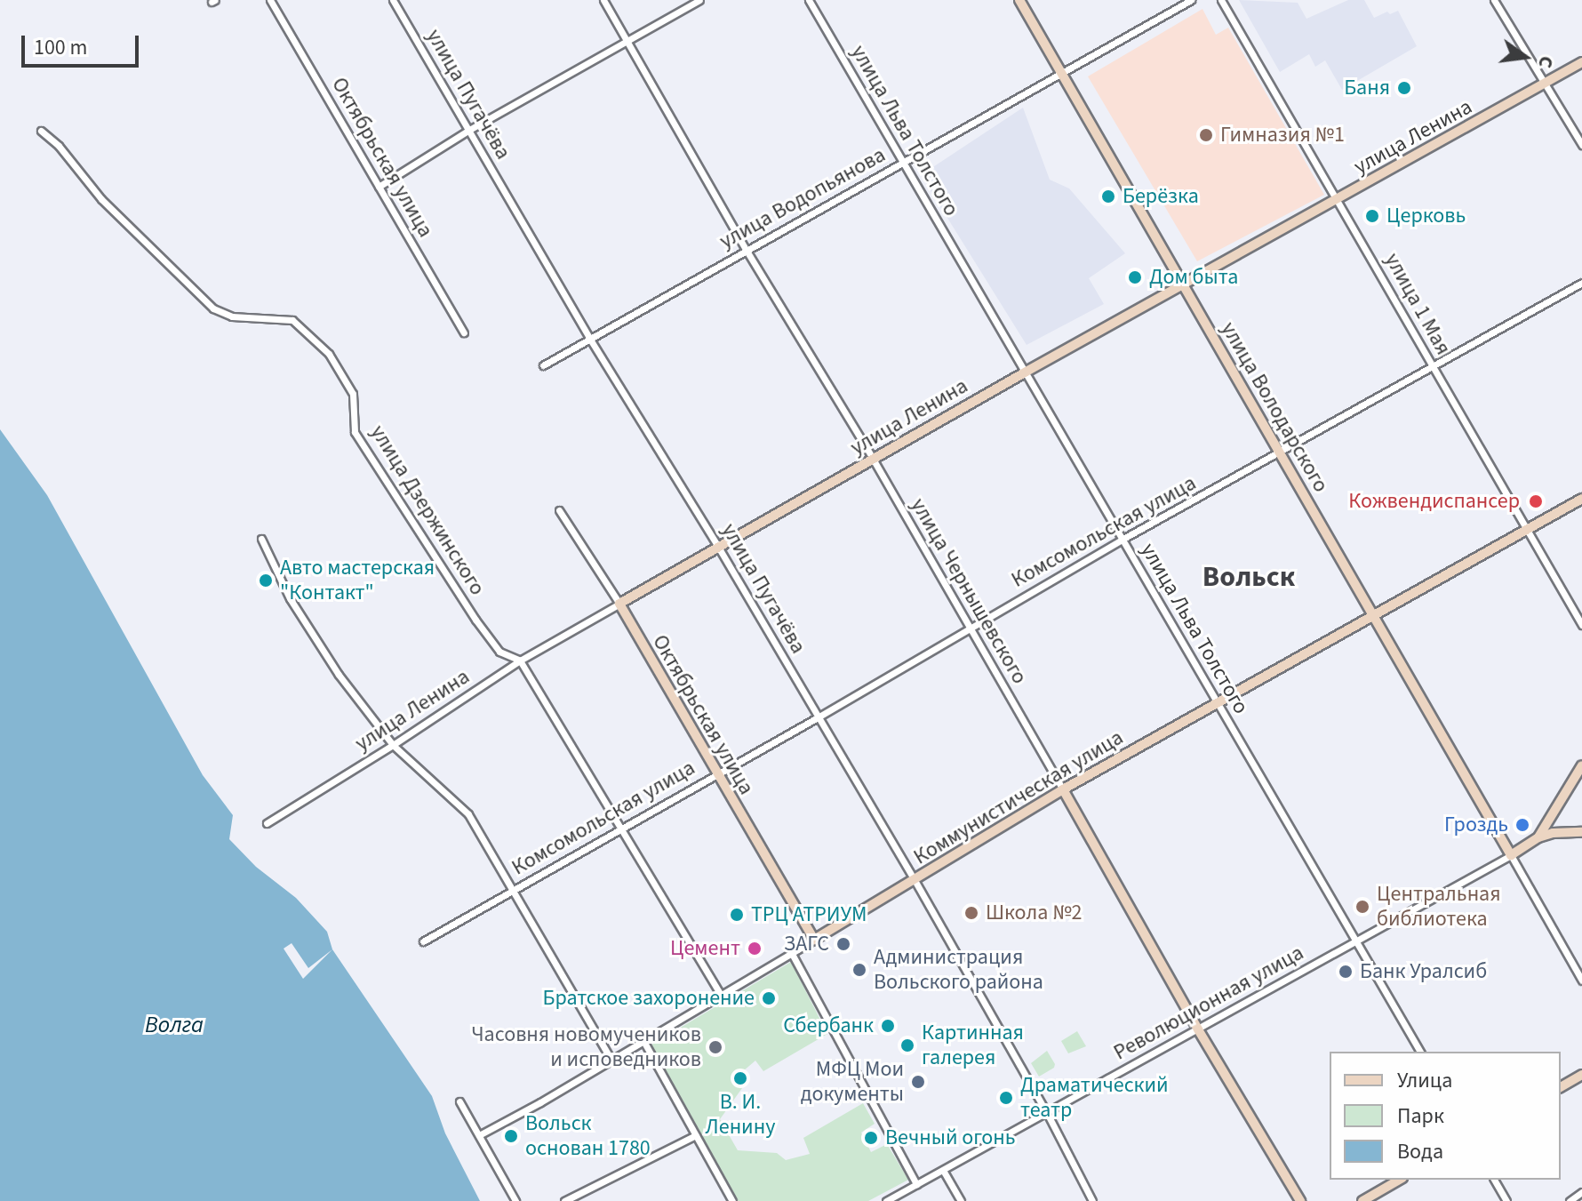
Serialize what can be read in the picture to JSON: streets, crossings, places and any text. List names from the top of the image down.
{
  "streets": {
    "street": [
      "улица Пугачёва",
      "улица Льва Толстого",
      "улица Ленина",
      "Октябрьская улица",
      "улица Водопьянова",
      "улица 1 Мая",
      "улица Володарского",
      "улица Дзержинского",
      "Комсомольская улица",
      "улица Чернышевского",
      "Коммунистическая улица",
      "Революционная улица"
    ]
  },
  "crossings": [
    ["улица Пугачёва", "улица Ленина"],
    ["улица Пугачёва", "улица Водопьянова"],
    ["улица Пугачёва", "Комсомольская улица"],
    ["улица Пугачёва", "Коммунистическая улица"],
    ["улица Пугачёва", "Революционная улица"],
    ["улица Льва Толстого", "улица Ленина"],
    ["улица Льва Толстого", "улица Водопьянова"],
    ["улица Льва Толстого", "Комсомольская улица"],
    ["улица Льва Толстого", "Коммунистическая улица"],
    ["улица Льва Толстого", "Революционная улица"],
    ["улица Ленина", "Октябрьская улица"],
    ["улица Ленина", "улица 1 Мая"],
    ["улица Ленина", "улица Володарского"],
    ["улица Ленина", "улица Дзержинского"],
    ["улица Ленина", "улица Чернышевского"],
    ["Октябрьская улица", "Комсомольская улица"],
    ["Октябрьская улица", "Коммунистическая улица"],
    ["улица Водопьянова", "улица Володарского"],
    ["улица Водопьянова", "улица Чернышевского"],
    ["улица 1 Мая", "Комсомольская улица"],
    ["улица 1 Мая", "Коммунистическая улица"],
    ["улица Володарского", "Комсомольская улица"],
    ["улица Володарского", "Коммунистическая улица"],
    ["улица Володарского", "Революционная улица"],
    ["улица Дзержинского", "Комсомольская улица"],
    ["улица Дзержинского", "Коммунистическая улица"],
    ["Комсомольская улица", "улица Чернышевского"],
    ["улица Чернышевского", "Коммунистическая улица"],
    ["улица Чернышевского", "Революционная улица"]
  ],
  "districts": ["Вольск"],
  "water": ["Волга"],
  "places": [
    "Баня",
    "Гимназия №1",
    "Берёзка",
    "Церковь",
    "Дом быта",
    "Кожвендиспансер",
    "Авто мастерская \"Контакт\"",
    "Гроздь",
    "Центральная библиотека",
    "Школа №2",
    "ТРЦ АТРИУМ",
    "ЗАГС",
    "Цемент",
    "Администрация Вольского района",
    "Банк Уралсиб",
    "Братское захоронение",
    "Сбербанк",
    "Картинная галерея",
    "Часовня новомучеников и исповедников",
    "В. И. Ленину",
    "МФЦ Мои документы",
    "Драматический театр",
    "Вольск основан 1780",
    "Вечный огонь"
  ],
  "legend": ["Улица", "Парк", "Вода"],
  "scale_bar": "100 m",
  "north": "right"
}
